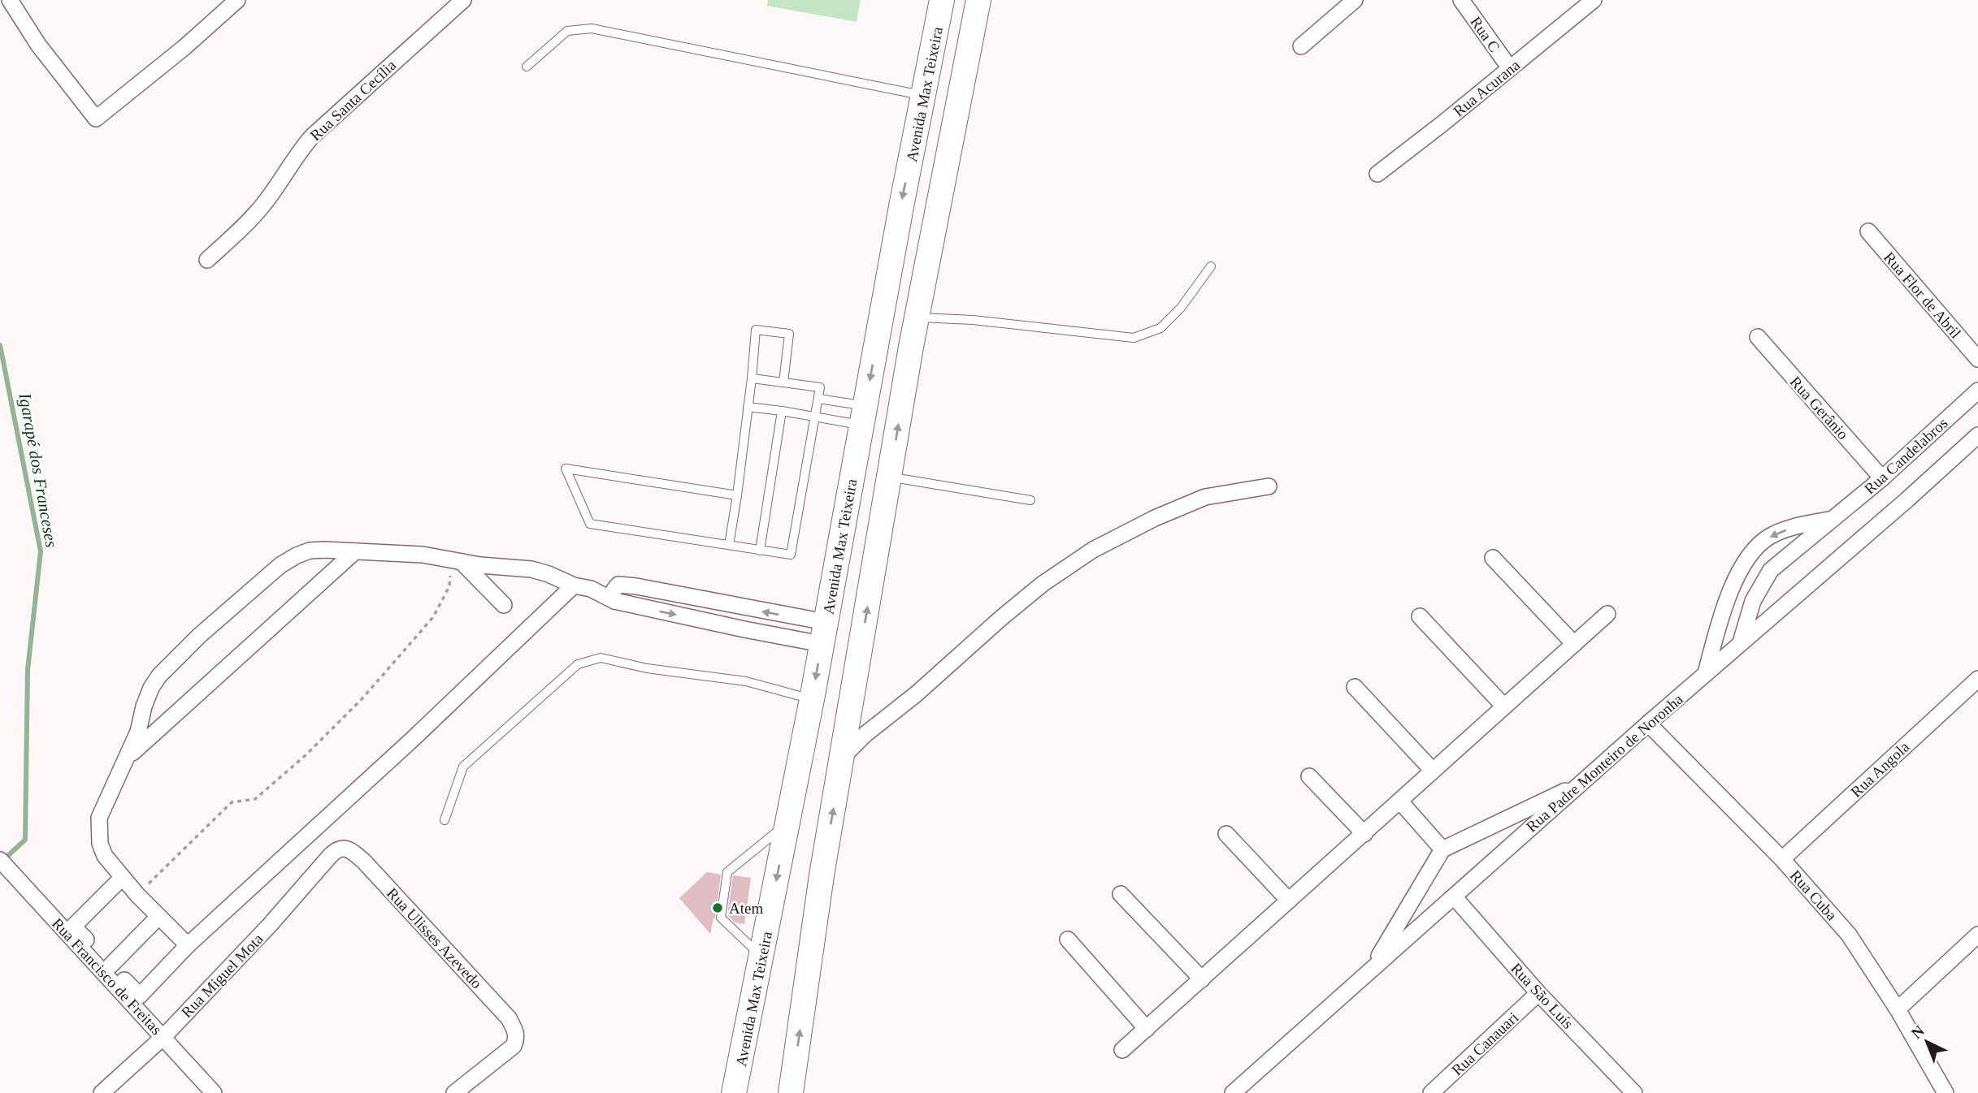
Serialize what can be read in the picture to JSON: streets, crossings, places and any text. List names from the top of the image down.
{
  "streets": {
    "main road": ["Avenida Max Teixeira"],
    "street": [
      "Rua C",
      "Rua Acurana",
      "Rua Santa Cecília",
      "Rua Flor de Abril",
      "Rua Gerânio",
      "Rua Candelabros",
      "Rua Padre Monteiro de Noronha",
      "Rua Angola",
      "Rua Cuba",
      "Rua Ulisses Azevedo",
      "Rua Miguel Mota",
      "Rua Francisco de Freitas",
      "Rua São Luís",
      "Rua Canauari"
    ]
  },
  "crossings": [
    ["Rua C", "Rua Acurana"],
    ["Rua Gerânio", "Rua Candelabros"],
    ["Rua Candelabros", "Rua Padre Monteiro de Noronha"],
    ["Rua Padre Monteiro de Noronha", "Rua Cuba"],
    ["Rua Padre Monteiro de Noronha", "Rua São Luís"],
    ["Rua Angola", "Rua Cuba"],
    ["Rua Ulisses Azevedo", "Rua Miguel Mota"],
    ["Rua Miguel Mota", "Rua Francisco de Freitas"],
    ["Rua São Luís", "Rua Canauari"]
  ],
  "water": ["Igarapé dos Franceses"],
  "places": ["Atem"],
  "north": "top left"
}
